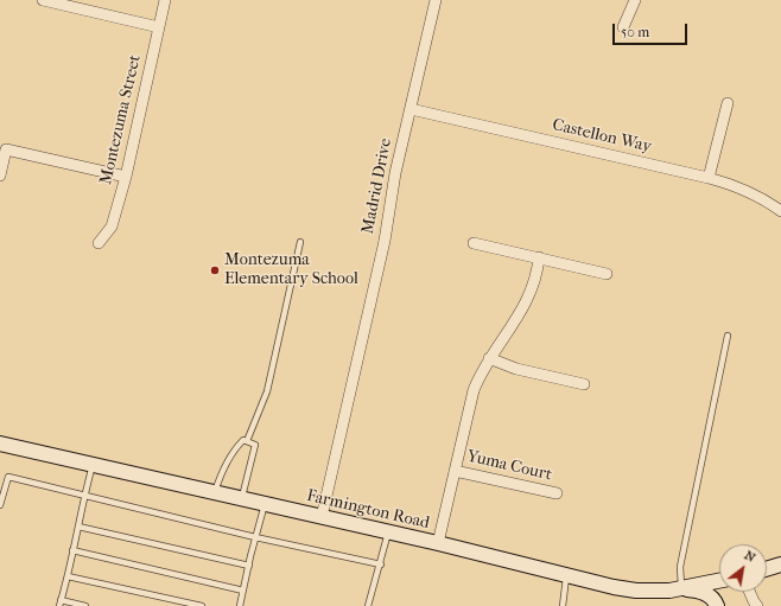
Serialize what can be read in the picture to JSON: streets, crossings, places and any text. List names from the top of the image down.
{
  "streets": {
    "main road": ["Farmington Road"],
    "street": [
      "Montezuma Street",
      "Castellon Way",
      "Madrid Drive",
      "Yuma Court"
    ]
  },
  "crossings": [
    ["Castellon Way", "Madrid Drive"],
    ["Madrid Drive", "Farmington Road"]
  ],
  "places": ["Montezuma Elementary School"],
  "scale_bar": "50 m",
  "north": "top right"
}
